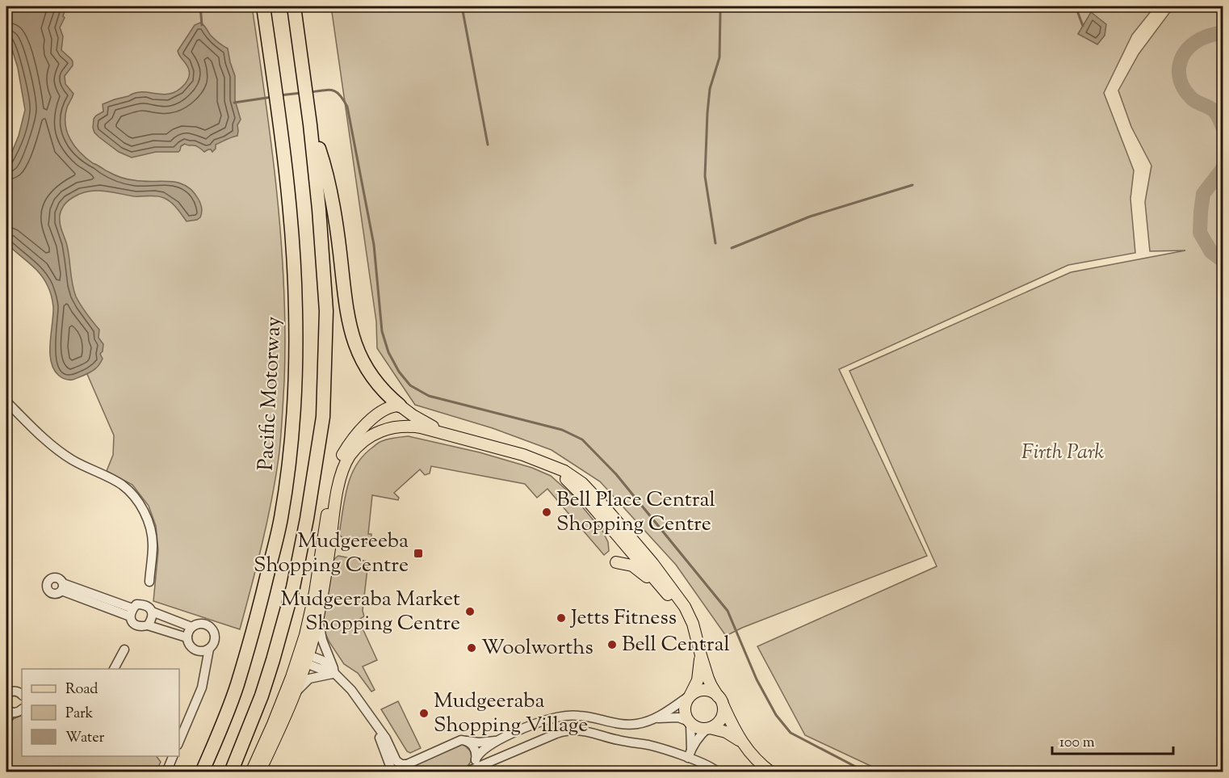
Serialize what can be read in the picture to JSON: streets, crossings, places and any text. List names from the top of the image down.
{
  "streets": {
    "highway": ["Pacific Motorway"]
  },
  "parks": ["Firth Park"],
  "places": {
    "other": [
      "Bell Place Central Shopping Centre",
      "Mudgeeraba Market Shopping Centre",
      "Jetts Fitness",
      "Bell Central",
      "Woolworths",
      "Mudgeeraba Shopping Village"
    ],
    "transit": ["Mudgereeba Shopping Centre"]
  },
  "legend": ["Road", "Park", "Water"],
  "scale_bar": "100 m"
}
